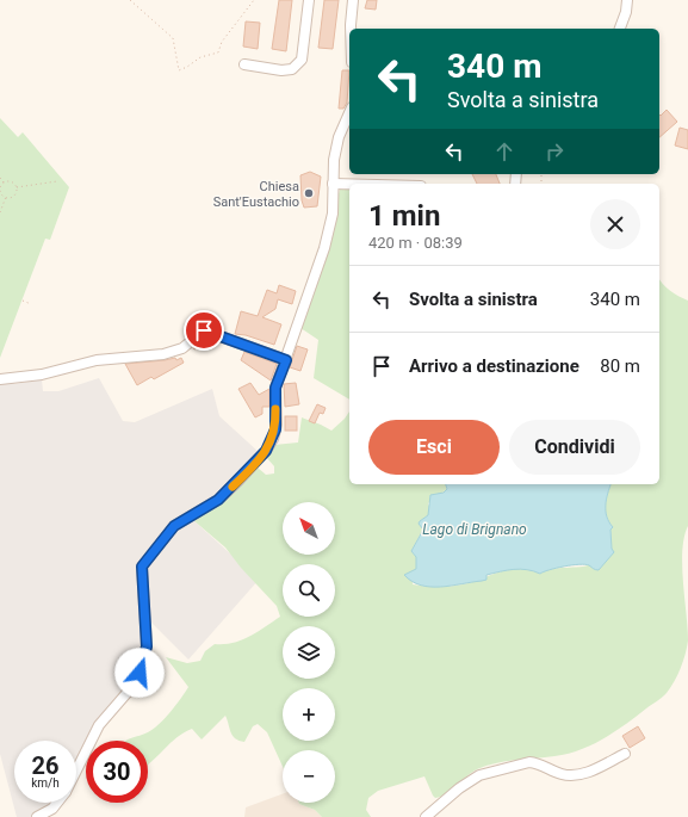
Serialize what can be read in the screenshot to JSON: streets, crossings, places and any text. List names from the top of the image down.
{
  "water": ["Lago di Brignano"],
  "places": ["Chiesa Sant'Eustachio"],
  "north": "top left",
  "page": {
    "turn": ["340 m", "Svolta a sinistra"],
    "heading": ["1 min", "420 m · 08:39"],
    "list": [
      {
        "name": "Svolta a sinistra",
        "value": "340 m"
      },
      {
        "name": "Arrivo a destinazione",
        "value": "80 m"
      }
    ],
    "buttons": ["Esci", "Condividi"],
    "map_buttons": ["+", "−"],
    "speed": "26 km/h",
    "limit": "30"
  }
}
